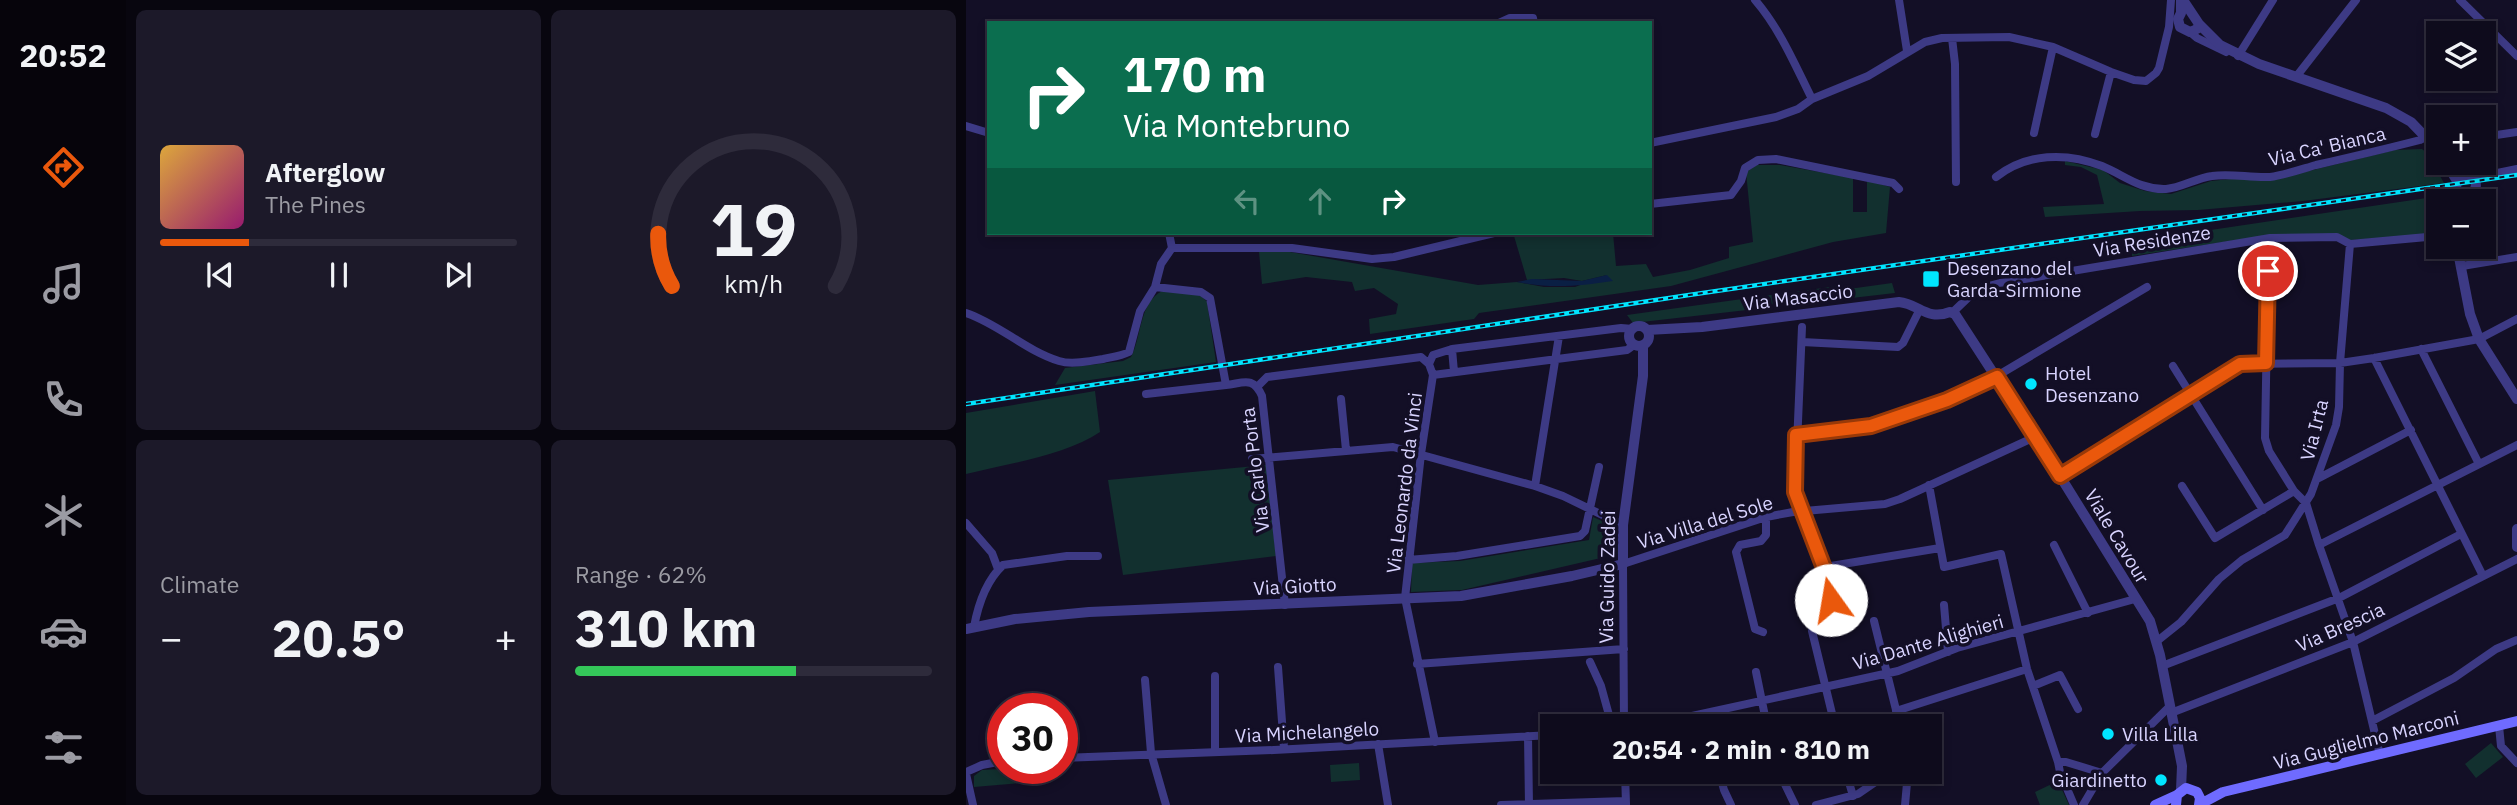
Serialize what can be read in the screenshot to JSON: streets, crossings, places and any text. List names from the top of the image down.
{
  "streets": {
    "main road": ["Via Guglielmo Marconi"],
    "street": [
      "Via Ca' Bianca",
      "Via Residenze",
      "Via Masaccio",
      "Via Irta",
      "Via Carlo Porta",
      "Via Leonardo da Vinci",
      "Via Villa del Sole",
      "Viale Cavour",
      "Via Guido Zadei",
      "Via Giotto",
      "Via Brescia",
      "Via Dante Alighieri",
      "Via Michelangelo"
    ]
  },
  "crossings": [
    ["Via Residenze", "Via Masaccio"],
    ["Via Residenze", "Via Irta"],
    ["Via Residenze", "Viale Cavour"],
    ["Via Masaccio", "Viale Cavour"],
    ["Via Masaccio", "Via Guido Zadei"],
    ["Via Irta", "Viale Cavour"],
    ["Via Carlo Porta", "Via Giotto"],
    ["Via Leonardo da Vinci", "Via Giotto"],
    ["Via Leonardo da Vinci", "Via Michelangelo"],
    ["Via Villa del Sole", "Viale Cavour"],
    ["Via Villa del Sole", "Via Guido Zadei"],
    ["Via Villa del Sole", "Via Giotto"],
    ["Viale Cavour", "Via Brescia"],
    ["Viale Cavour", "Via Dante Alighieri"],
    ["Viale Cavour", "Via Guglielmo Marconi"],
    ["Via Guido Zadei", "Via Giotto"]
  ],
  "places": {
    "transit": ["Desenzano del Garda-Sirmione"],
    "other": ["Hotel Desenzano", "Villa Lilla", "Giardinetto"]
  },
  "page": {
    "tabs": "20:52",
    "map_buttons": ["+", "−"],
    "turn": ["170 m", "Via Montebruno"],
    "song": ["Afterglow", "The Pines"],
    "tile": [
      "Climate",
      ["Range · 62%", "310 km"]
    ],
    "heat": ["−", "20.5°", "+"],
    "limit": "30",
    "trip": "20:54 · 2 min · 810 m",
    "gauge": ["19", "km/h"]
  }
}
